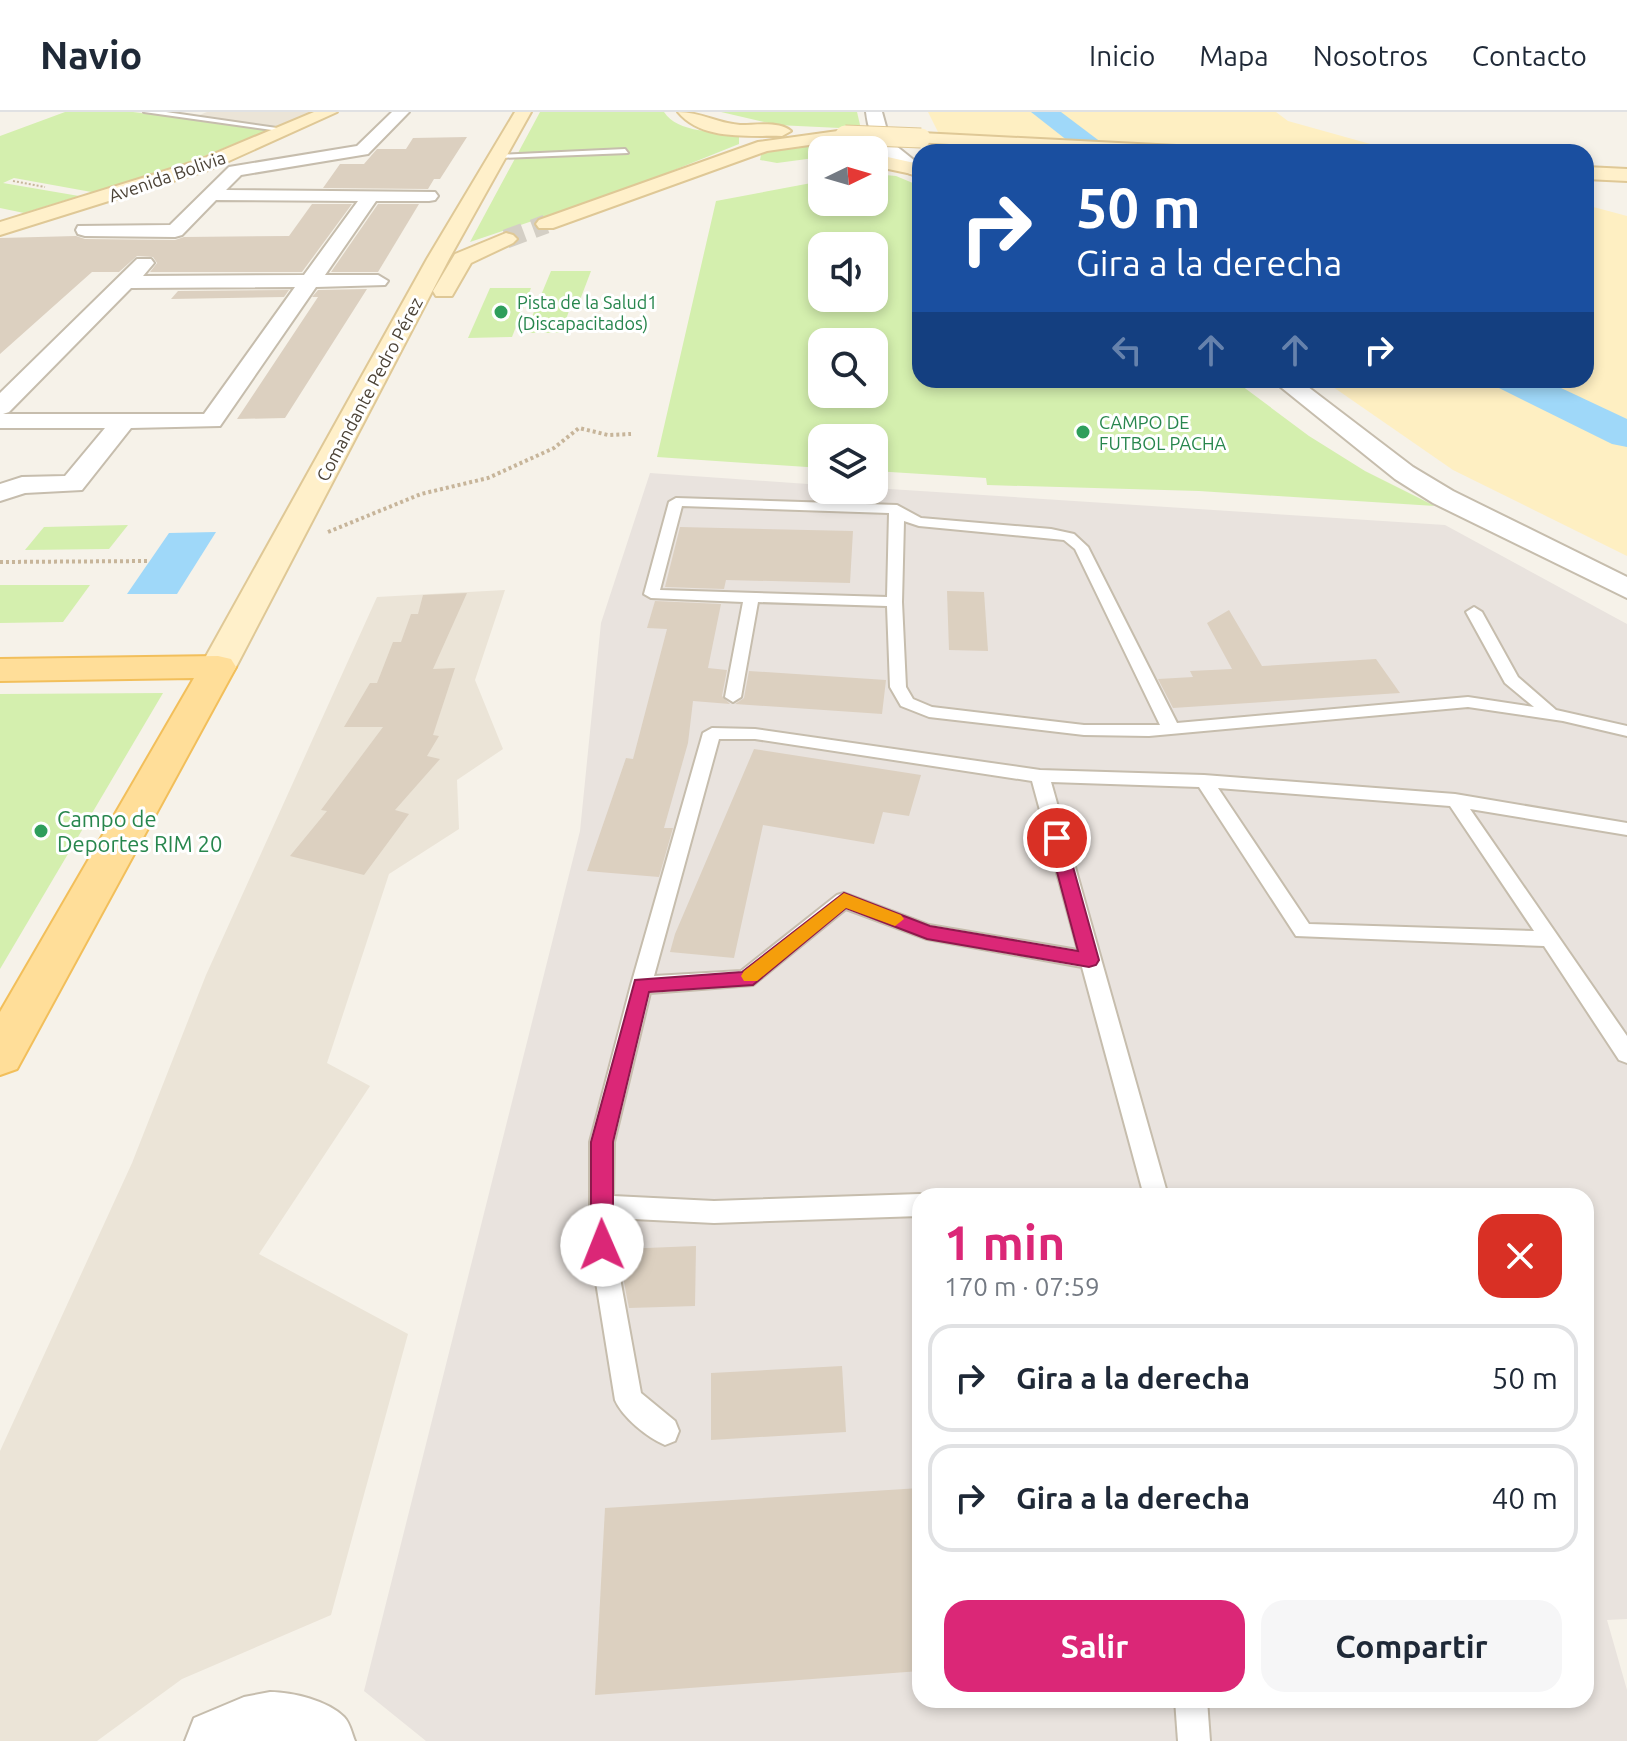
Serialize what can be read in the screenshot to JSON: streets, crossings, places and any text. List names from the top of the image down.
{
  "streets": {
    "main road": ["Avenida Bolivia", "Comandante Pedro Pérez"]
  },
  "places": ["Pista de la Salud1 (Discapacitados)", "CAMPO DE FUTBOL PACHA", "Campo de Deportes RIM 20"],
  "north": "right",
  "page": {
    "header": "Navio",
    "nav": [
      "Inicio",
      "Mapa",
      "Nosotros",
      "Contacto"
    ],
    "turn": ["50 m", "Gira a la derecha"],
    "heading": ["1 min", "170 m · 07:59"],
    "list": [
      {
        "name": "Gira a la derecha",
        "value": "50 m"
      },
      {
        "name": "Gira a la derecha",
        "value": "40 m"
      }
    ],
    "buttons": ["Salir", "Compartir"]
  }
}
